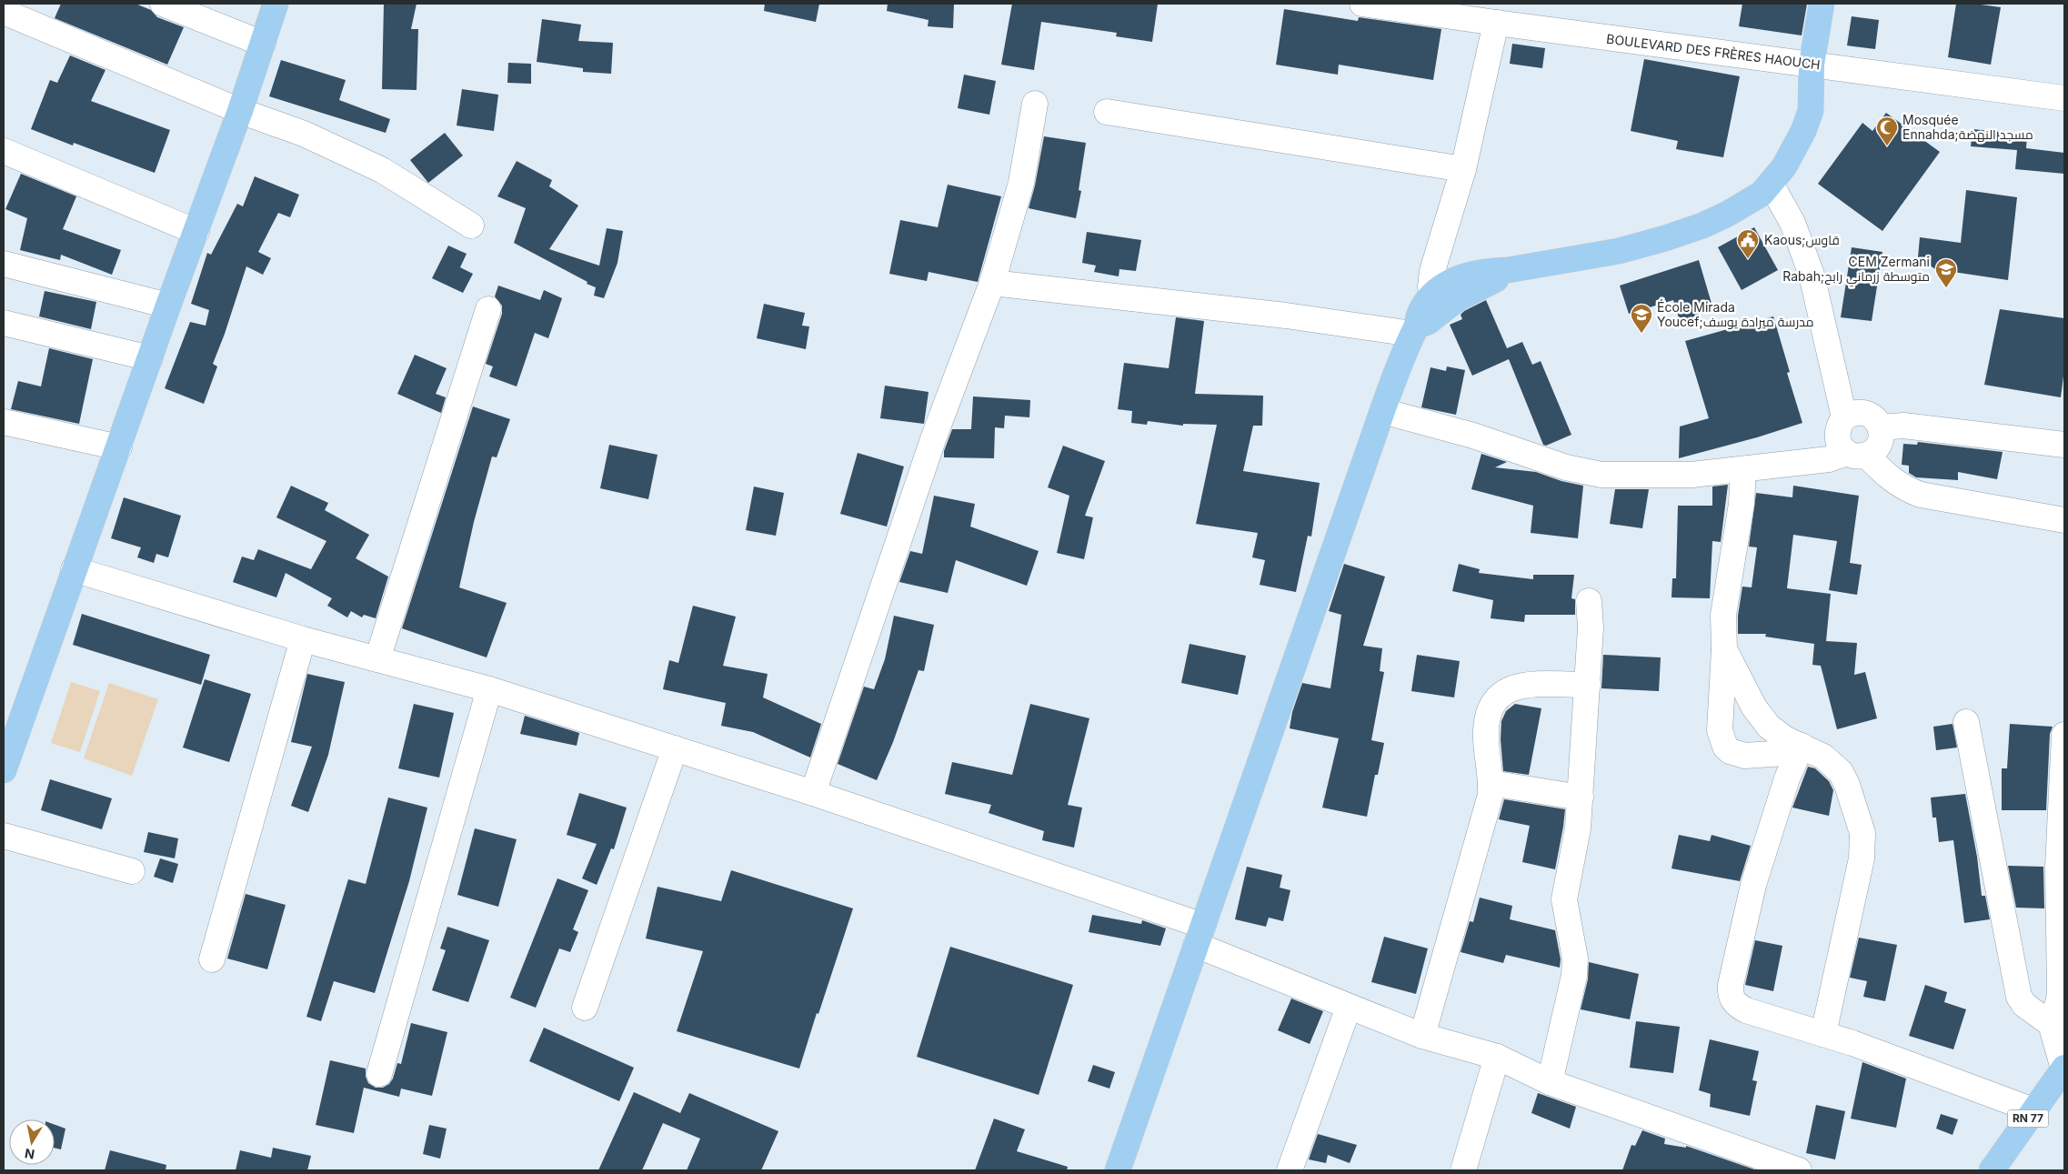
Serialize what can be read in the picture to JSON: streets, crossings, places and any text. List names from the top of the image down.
{
  "streets": {
    "main road": ["RN 77"],
    "street": ["BOULEVARD DES FRÈRES HAOUCH"]
  },
  "places": {
    "mosque": ["Mosquée Ennahda;مسجد النهضة"],
    "public building": ["Kaous;قاوس"],
    "school or university": ["CEM Zermani Rabah;متوسطة زرماني رابح", "École Mirada Youcef;مدرسة ميرادة يوسف"]
  },
  "north": "bottom"
}
